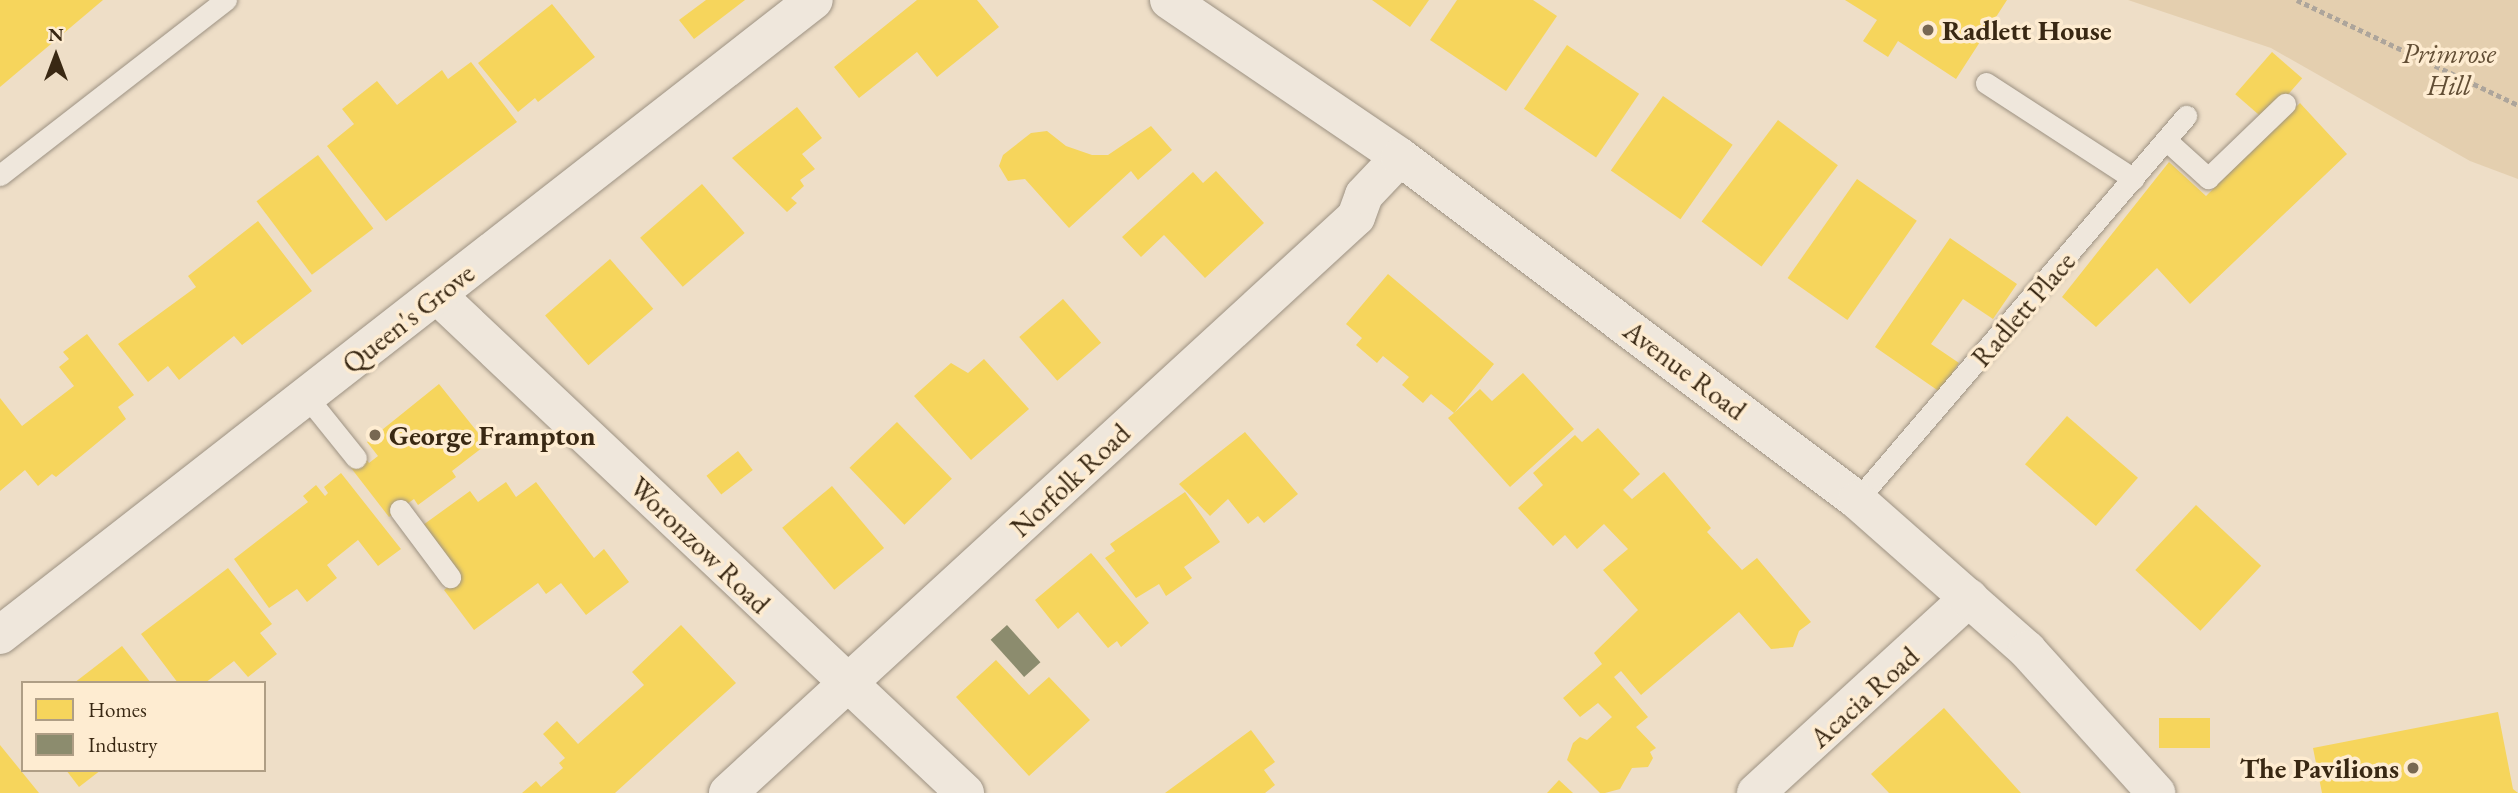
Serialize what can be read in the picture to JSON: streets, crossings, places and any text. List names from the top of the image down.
{
  "streets": {
    "street": [
      "Queen's Grove",
      "Avenue Road",
      "Norfolk Road",
      "Woronzow Road",
      "Acacia Road"
    ],
    "lane": ["Radlett Place"]
  },
  "crossings": [
    ["Radlett Place", "Avenue Road"],
    ["Queen's Grove", "Woronzow Road"],
    ["Avenue Road", "Norfolk Road"],
    ["Avenue Road", "Acacia Road"],
    ["Norfolk Road", "Woronzow Road"]
  ],
  "parks": ["Primrose Hill"],
  "places": ["Radlett House", "George Frampton", "The Pavilions"],
  "legend": ["Homes", "Industry"],
  "north": "top"
}
